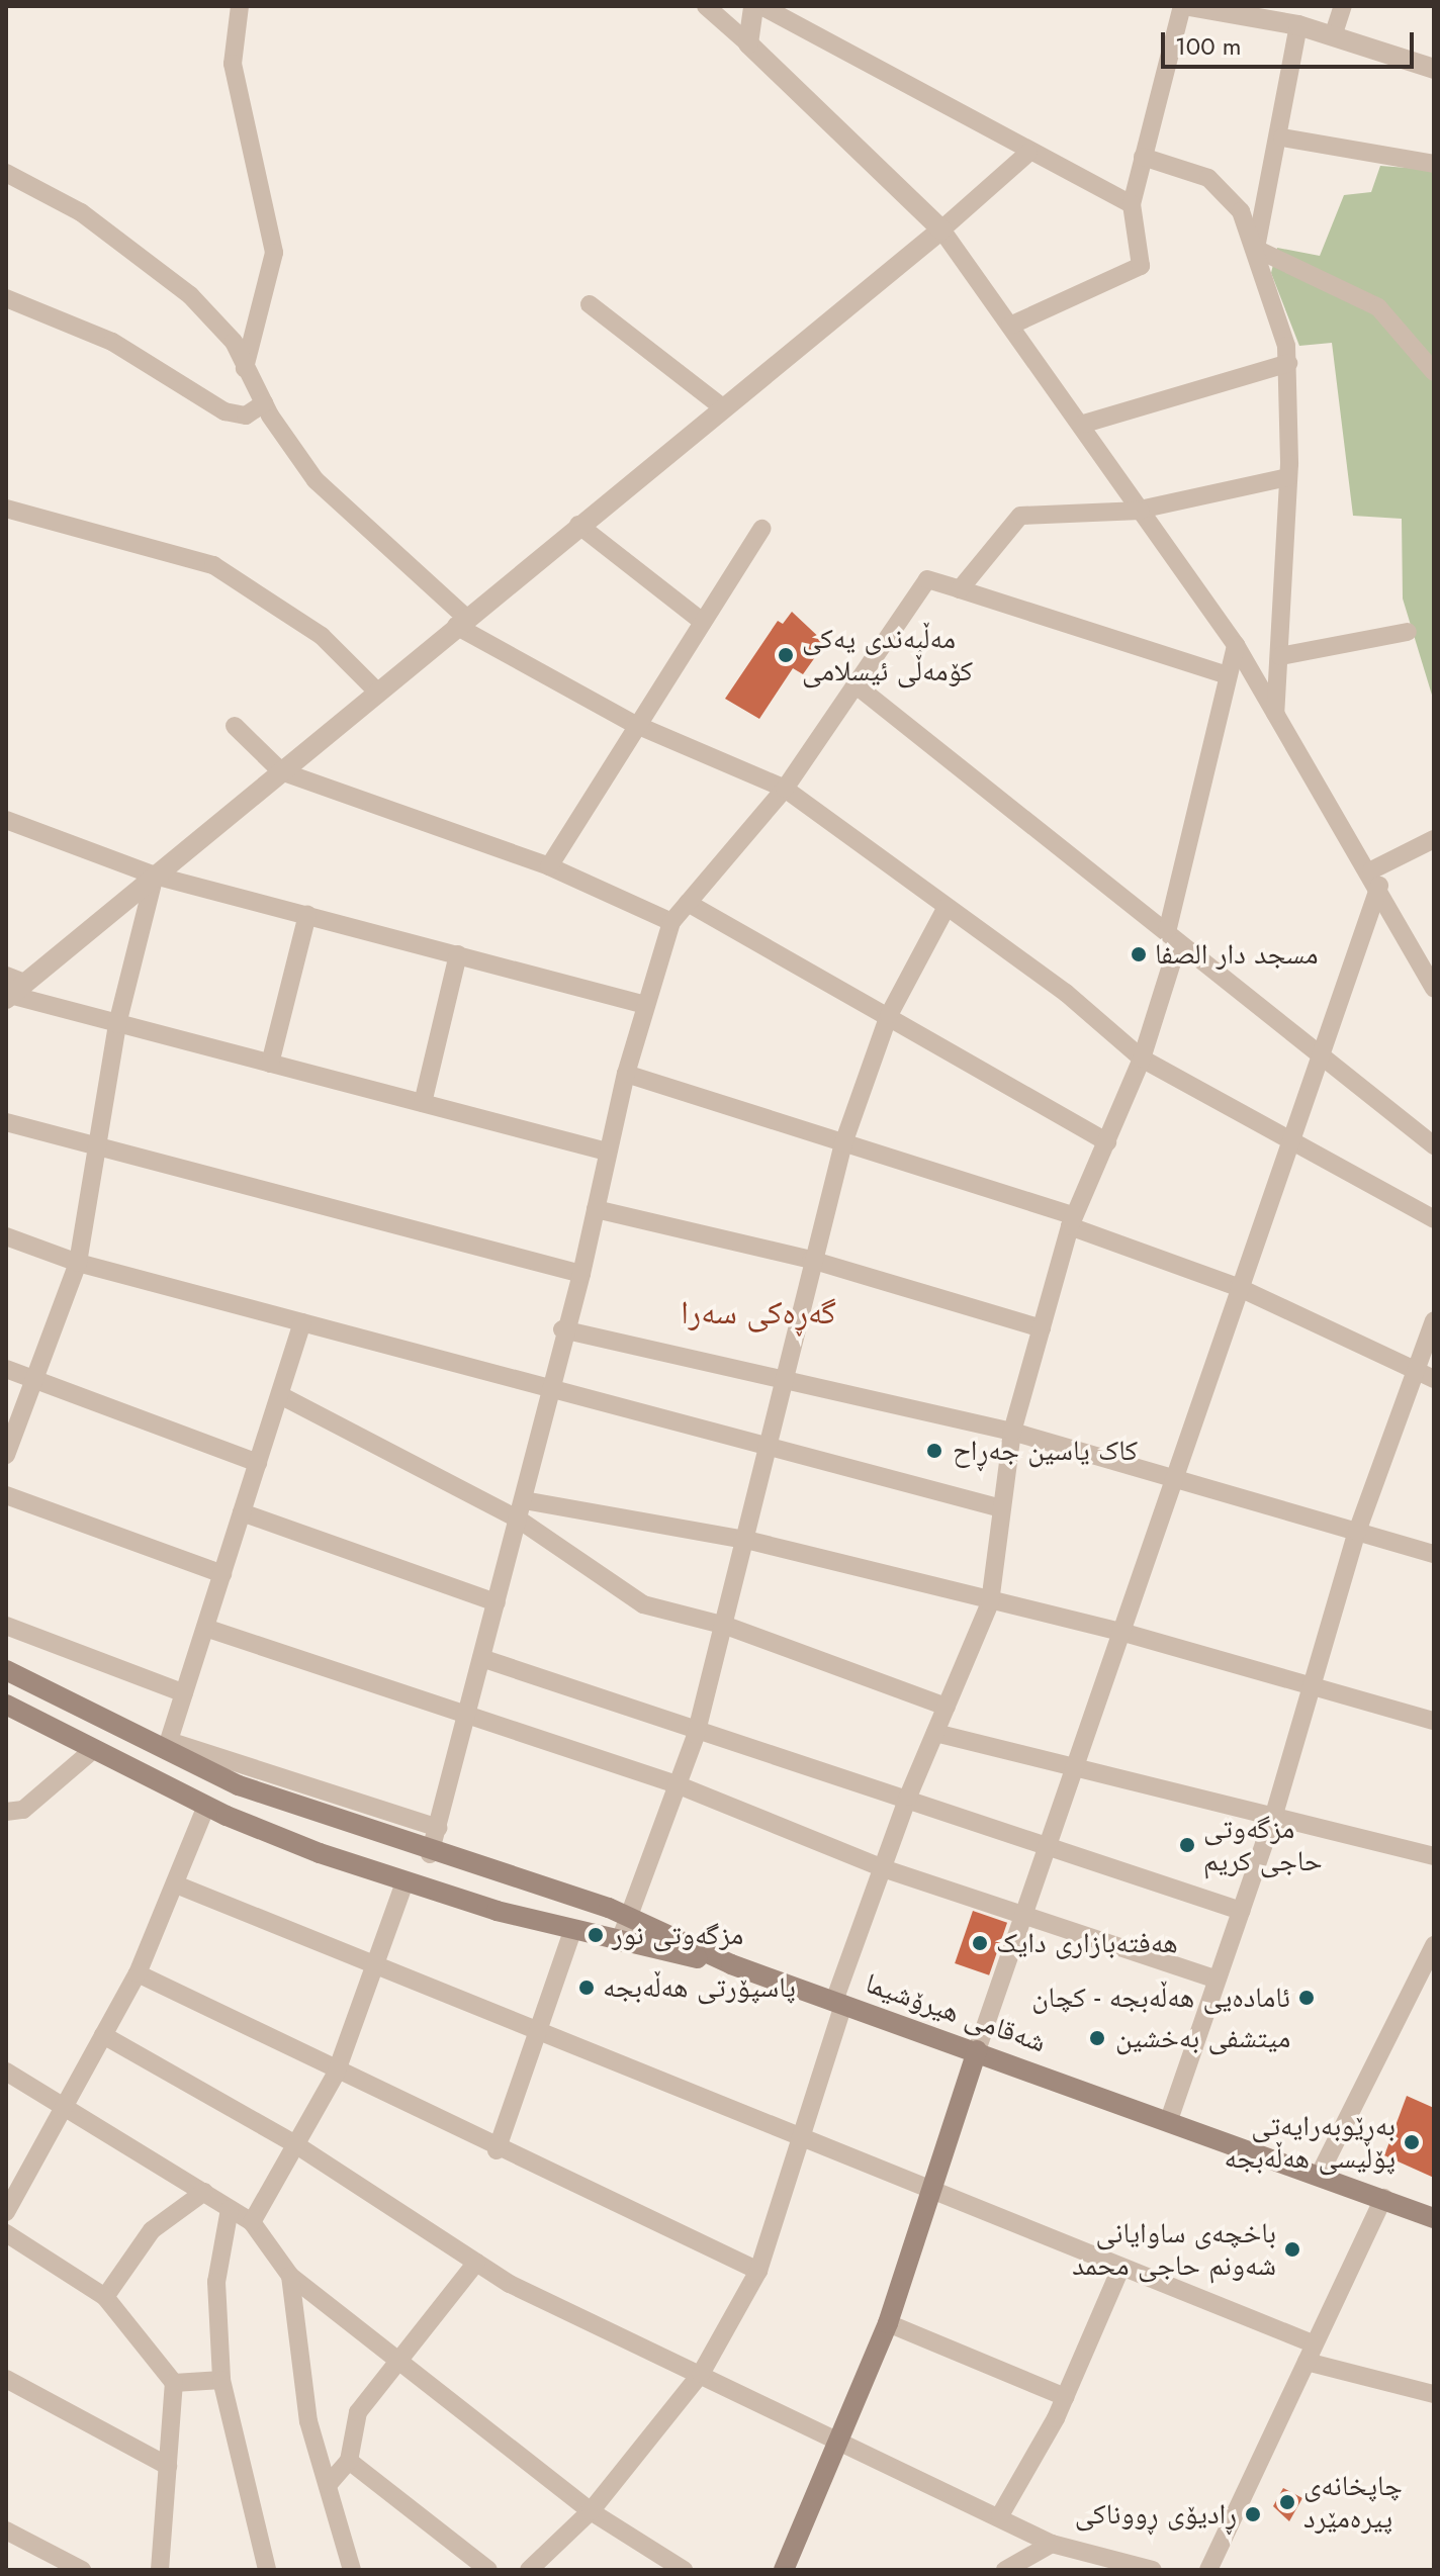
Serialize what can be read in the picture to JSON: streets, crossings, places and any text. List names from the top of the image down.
{
  "streets": {
    "main road": ["شەقامی هیرۆشیما"]
  },
  "districts": ["گەڕەکی سەرا"],
  "places": [
    "مەڵبەندی یەکی کۆمەڵی ئیسلامی",
    "مسجد دار الصفا",
    "کاک یاسین جەڕاح",
    "مزگە‌وتی حاجی كریم",
    "مزگەوتی نور",
    "هەفتەبازاری دایک",
    "پاسپۆرتی هەڵەبجە",
    "ئامادەیی هەڵەبجە - کچان",
    "میتشفی بەخشین",
    "بەڕێوبەرایەتی پۆلیسی هەڵەبجە",
    "باخچە‌ی ساوایانی شە‌ونم حاجی محمد",
    "چاپخانەی پیرەمێرد",
    "ڕادیۆی ڕووناکی"
  ],
  "scale_bar": "100 m"
}
